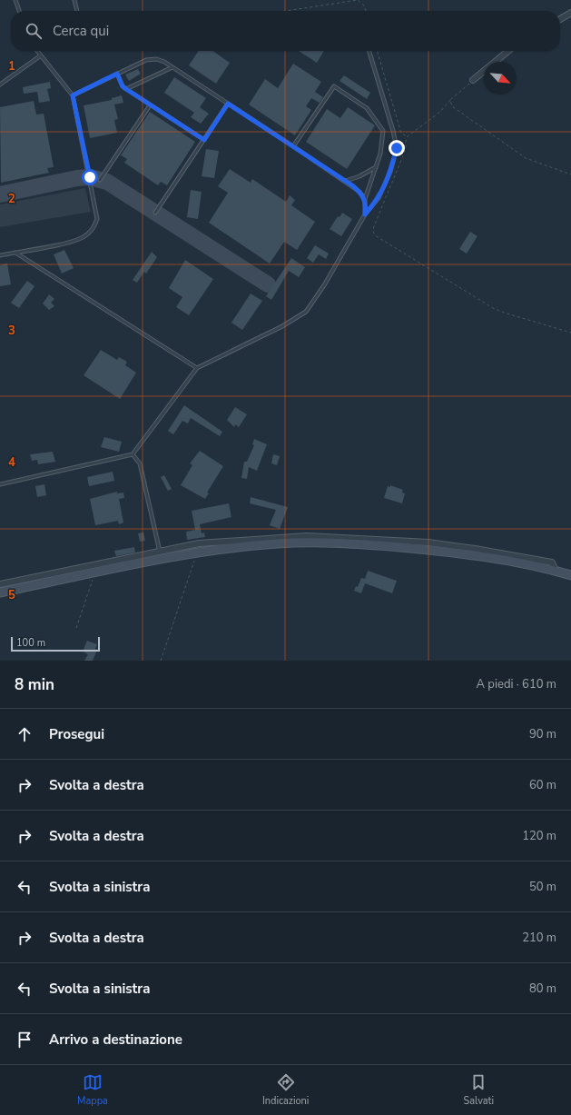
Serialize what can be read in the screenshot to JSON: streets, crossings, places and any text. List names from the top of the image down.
{
  "scale_bar": "100 m",
  "north": "bottom right",
  "page": {
    "search": "Cerca qui",
    "scale": "100 m",
    "heading": ["8 min", "A piedi · 610 m"],
    "list": [
      ["Prosegui", "90 m"],
      ["Svolta a destra", "60 m"],
      ["Svolta a destra", "120 m"],
      ["Svolta a sinistra", "50 m"],
      ["Svolta a destra", "210 m"],
      ["Svolta a sinistra", "80 m"],
      "Arrivo a destinazione"
    ],
    "nav": ["Mappa", "Indicazioni", "Salvati"]
  },
  "grid": {
    "rows": [
      "1",
      "2",
      "3",
      "4",
      "5"
    ]
  }
}
